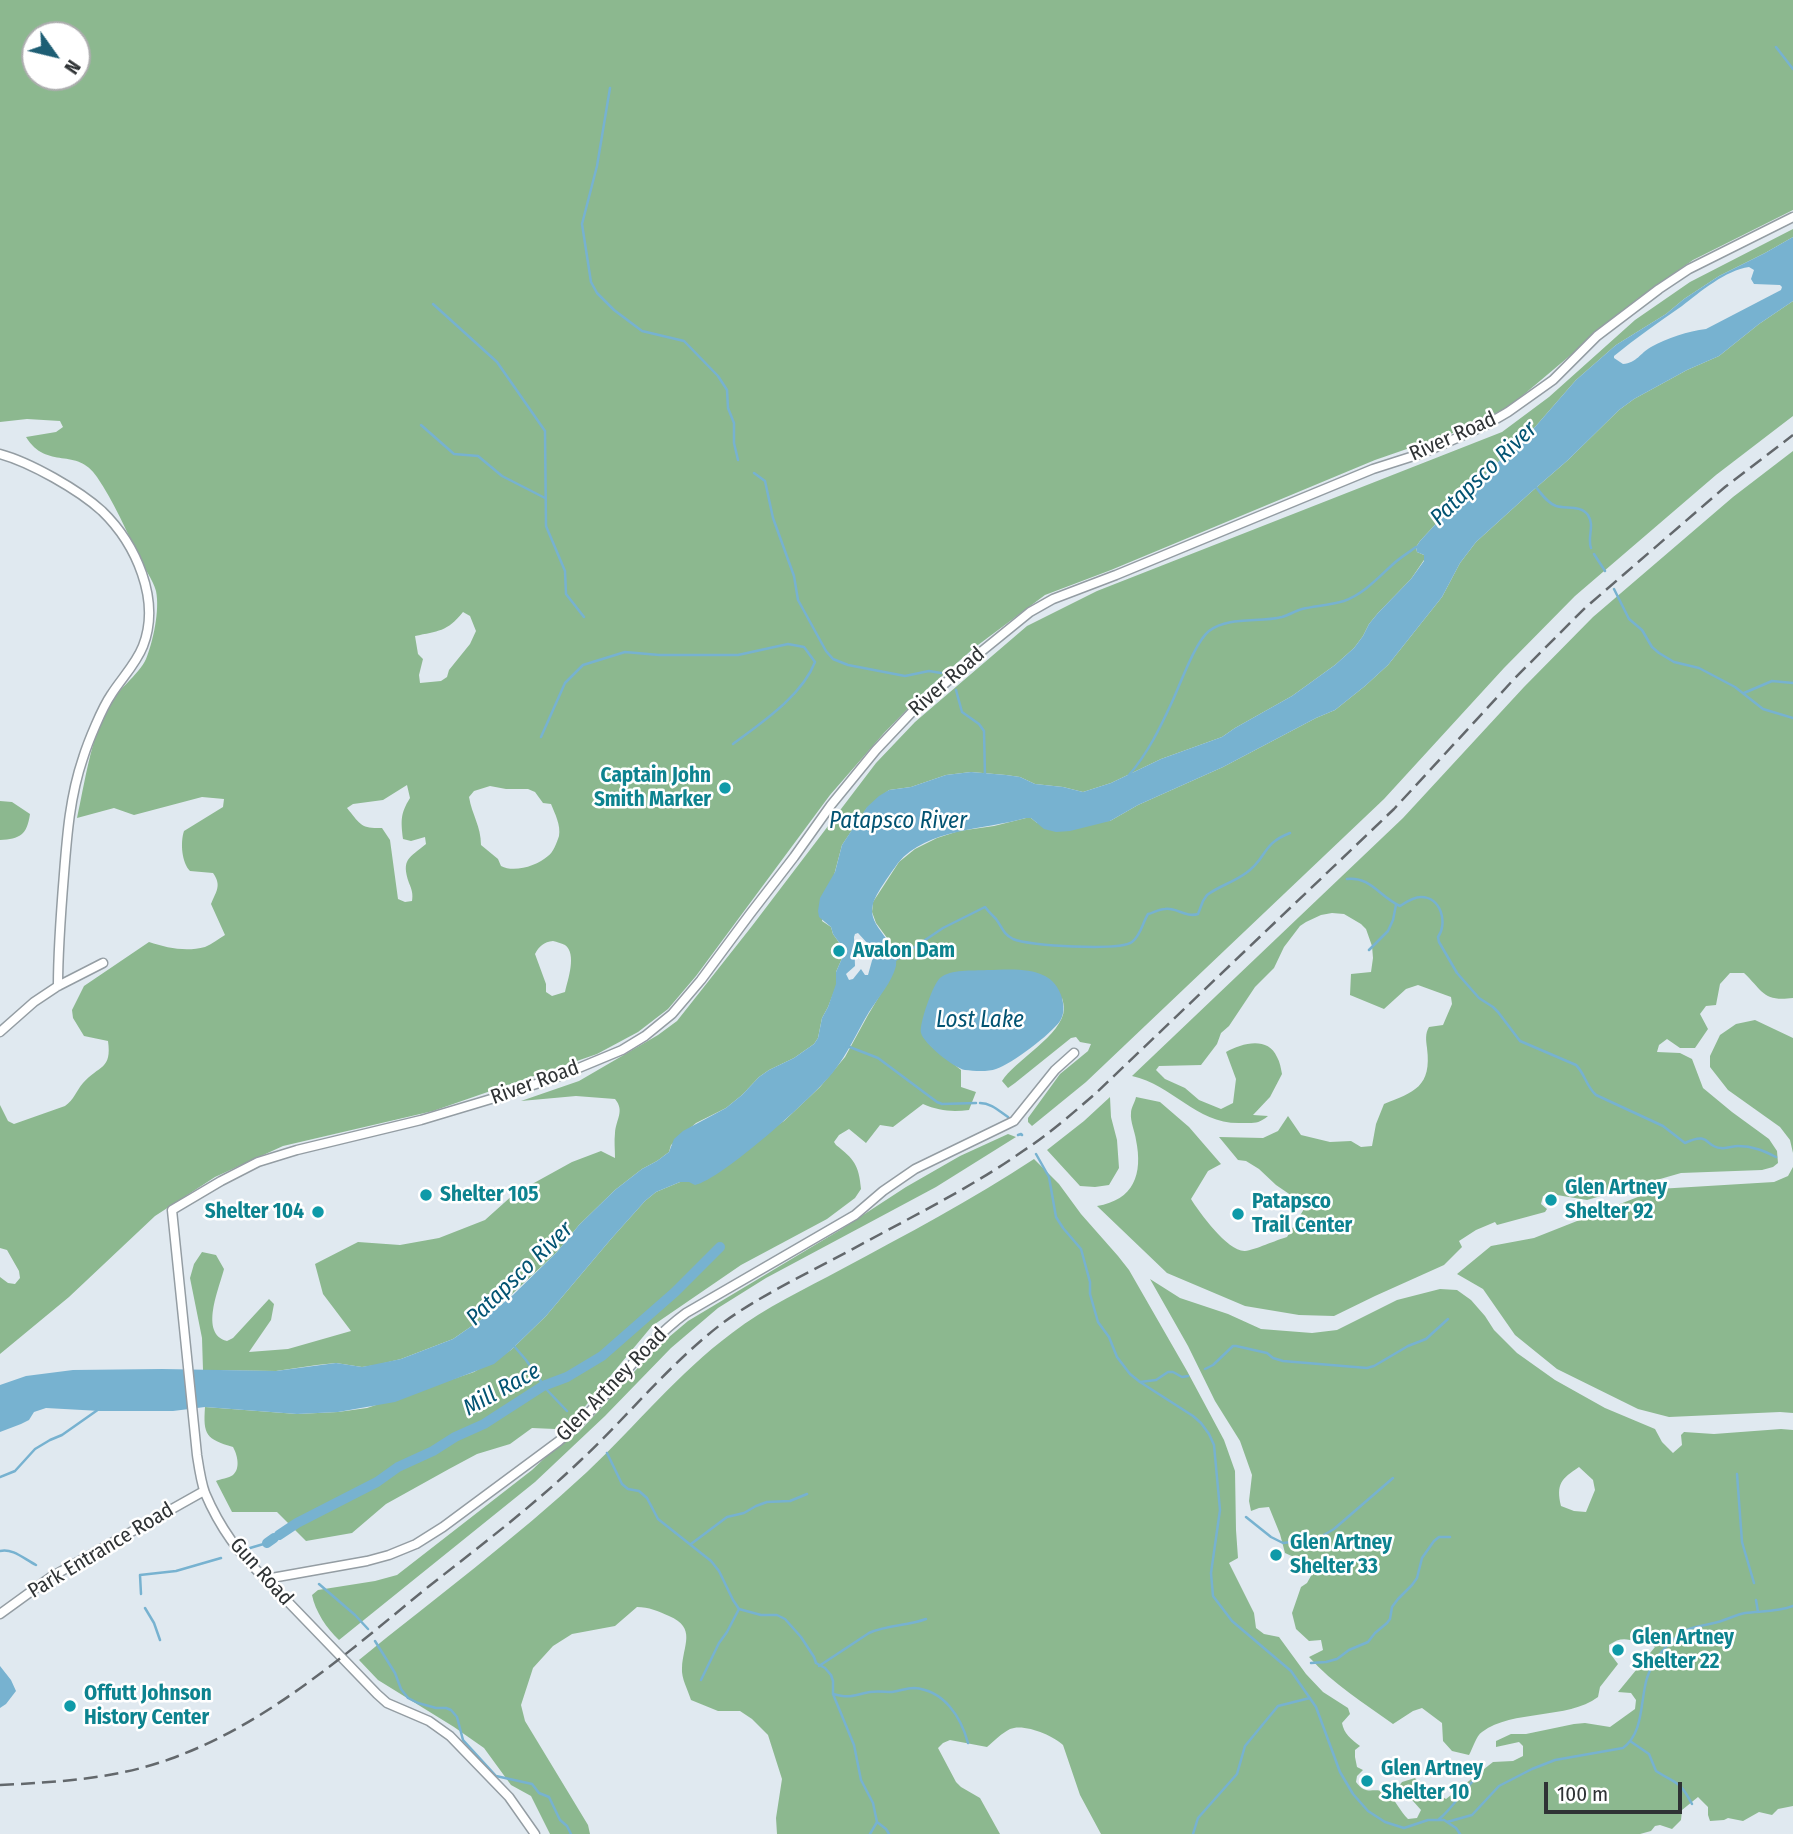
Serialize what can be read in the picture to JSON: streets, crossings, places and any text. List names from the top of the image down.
{
  "streets": {
    "street": [
      "River Road",
      "Glen Artney Road",
      "Park Entrance Road",
      "Gun Road"
    ]
  },
  "crossings": [
    ["River Road", "Gun Road"],
    ["Glen Artney Road", "Gun Road"],
    ["Park Entrance Road", "Gun Road"]
  ],
  "water": ["Patapsco River", "Lost Lake", "Mill Race"],
  "places": [
    "Captain John Smith Marker",
    "Avalon Dam",
    "Shelter 105",
    "Glen Artney Shelter 92",
    "Shelter 104",
    "Patapsco Trail Center",
    "Glen Artney Shelter 33",
    "Glen Artney Shelter 22",
    "Offutt Johnson History Center",
    "Glen Artney Shelter 10"
  ],
  "scale_bar": "100 m",
  "north": "bottom right"
}
